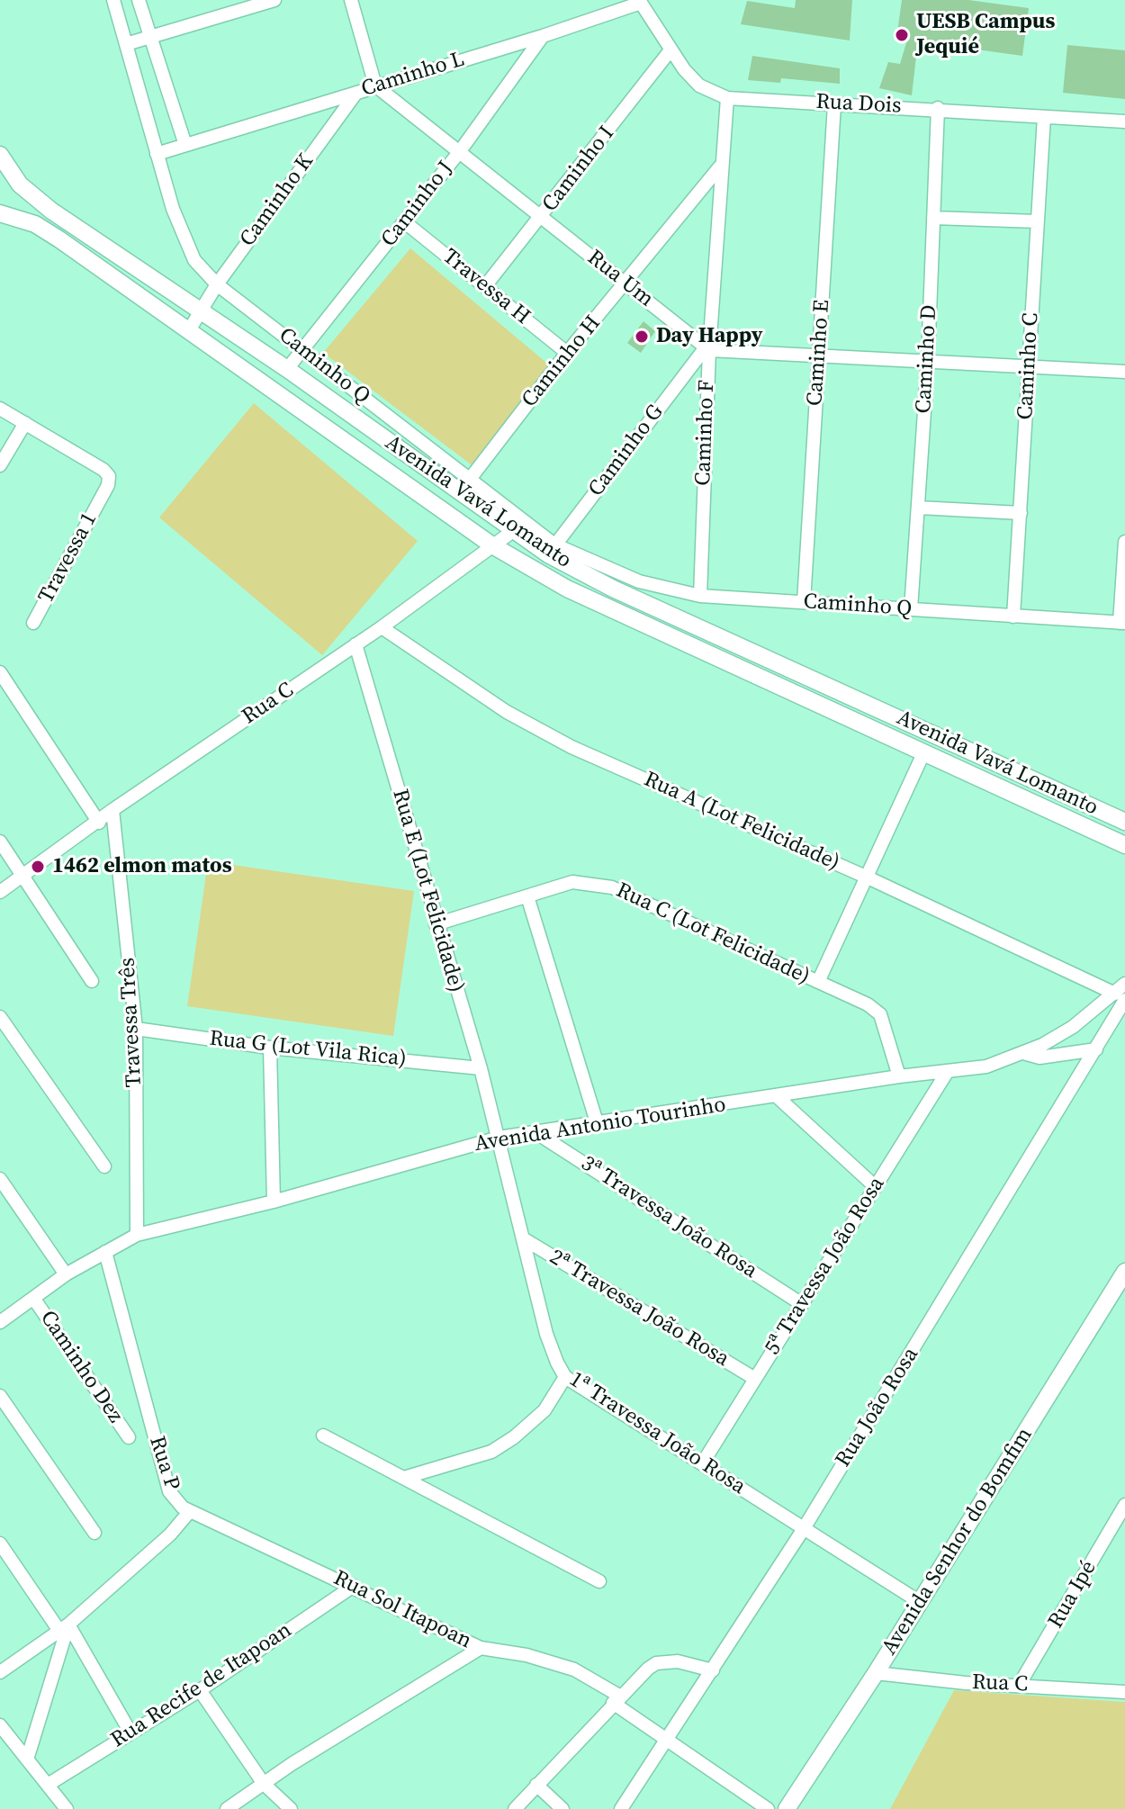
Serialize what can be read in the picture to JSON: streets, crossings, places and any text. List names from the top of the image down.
{
  "streets": {
    "street": [
      "Caminho L",
      "Rua Dois",
      "Caminho I",
      "Caminho K",
      "Caminho J",
      "Rua Um",
      "Travessa H",
      "Caminho E",
      "Caminho D",
      "Caminho H",
      "Caminho Q",
      "Caminho C",
      "Caminho F",
      "Caminho G",
      "Avenida Vavá Lomanto",
      "Travessa 1",
      "Rua C",
      "Rua A (Lot Felicidade)",
      "Rua E (Lot Felicidade)",
      "Rua C (Lot Felicidade)",
      "Travessa Três",
      "Rua G (Lot Vila Rica)",
      "Avenida Antonio Tourinho",
      "3ª Travessa João Rosa",
      "5ª Travessa João Rosa",
      "2ª Travessa João Rosa",
      "Caminho Dez",
      "Rua João Rosa",
      "1ª Travessa João Rosa",
      "Rua P",
      "Avenida Senhor do Bomfim",
      "Rua Ipé",
      "Rua Sol Itapoan",
      "Rua Recife de Itapoan"
    ]
  },
  "crossings": [
    ["Caminho L", "Rua Dois"],
    ["Caminho L", "Caminho K"],
    ["Caminho L", "Caminho J"],
    ["Caminho L", "Rua Um"],
    ["Caminho L", "Caminho Q"],
    ["Rua Dois", "Caminho I"],
    ["Rua Dois", "Caminho E"],
    ["Rua Dois", "Caminho D"],
    ["Rua Dois", "Caminho C"],
    ["Rua Dois", "Caminho F"],
    ["Caminho I", "Rua Um"],
    ["Caminho I", "Travessa H"],
    ["Caminho K", "Caminho Q"],
    ["Caminho K", "Avenida Vavá Lomanto"],
    ["Caminho J", "Rua Um"],
    ["Caminho J", "Travessa H"],
    ["Caminho J", "Caminho Q"],
    ["Caminho J", "Avenida Vavá Lomanto"],
    ["Rua Um", "Caminho H"],
    ["Rua Um", "Caminho F"],
    ["Rua Um", "Caminho G"],
    ["Travessa H", "Caminho H"],
    ["Caminho E", "Caminho Q"],
    ["Caminho D", "Caminho Q"],
    ["Caminho H", "Caminho Q"],
    ["Caminho H", "Caminho F"],
    ["Caminho H", "Avenida Vavá Lomanto"],
    ["Caminho Q", "Caminho C"],
    ["Caminho Q", "Caminho F"],
    ["Caminho Q", "Caminho G"],
    ["Caminho Q", "Avenida Vavá Lomanto"],
    ["Caminho F", "Caminho G"],
    ["Caminho G", "Avenida Vavá Lomanto"],
    ["Avenida Vavá Lomanto", "Rua C"],
    ["Rua C", "Rua A (Lot Felicidade)"],
    ["Rua C", "Rua E (Lot Felicidade)"],
    ["Rua C", "Travessa Três"],
    ["Rua C", "Avenida Senhor do Bomfim"],
    ["Rua C", "Rua Ipé"],
    ["Rua A (Lot Felicidade)", "Avenida Antonio Tourinho"],
    ["Rua A (Lot Felicidade)", "Rua João Rosa"],
    ["Rua E (Lot Felicidade)", "Rua C (Lot Felicidade)"],
    ["Rua E (Lot Felicidade)", "Rua G (Lot Vila Rica)"],
    ["Rua E (Lot Felicidade)", "Avenida Antonio Tourinho"],
    ["Rua E (Lot Felicidade)", "1ª Travessa João Rosa"],
    ["Rua C (Lot Felicidade)", "Avenida Antonio Tourinho"],
    ["Travessa Três", "Rua G (Lot Vila Rica)"],
    ["Travessa Três", "Avenida Antonio Tourinho"],
    ["Avenida Antonio Tourinho", "3ª Travessa João Rosa"],
    ["Avenida Antonio Tourinho", "5ª Travessa João Rosa"],
    ["Avenida Antonio Tourinho", "Caminho Dez"],
    ["Avenida Antonio Tourinho", "Rua João Rosa"],
    ["Avenida Antonio Tourinho", "1ª Travessa João Rosa"],
    ["Avenida Antonio Tourinho", "Rua P"],
    ["3ª Travessa João Rosa", "5ª Travessa João Rosa"],
    ["5ª Travessa João Rosa", "2ª Travessa João Rosa"],
    ["5ª Travessa João Rosa", "1ª Travessa João Rosa"],
    ["2ª Travessa João Rosa", "1ª Travessa João Rosa"],
    ["Rua João Rosa", "1ª Travessa João Rosa"],
    ["Rua João Rosa", "Rua Sol Itapoan"],
    ["1ª Travessa João Rosa", "Avenida Senhor do Bomfim"],
    ["Rua P", "Rua Sol Itapoan"],
    ["Rua Sol Itapoan", "Rua Recife de Itapoan"]
  ],
  "places": ["UESB Campus Jequié", "Day Happy", "1462 elmon matos"]
}
